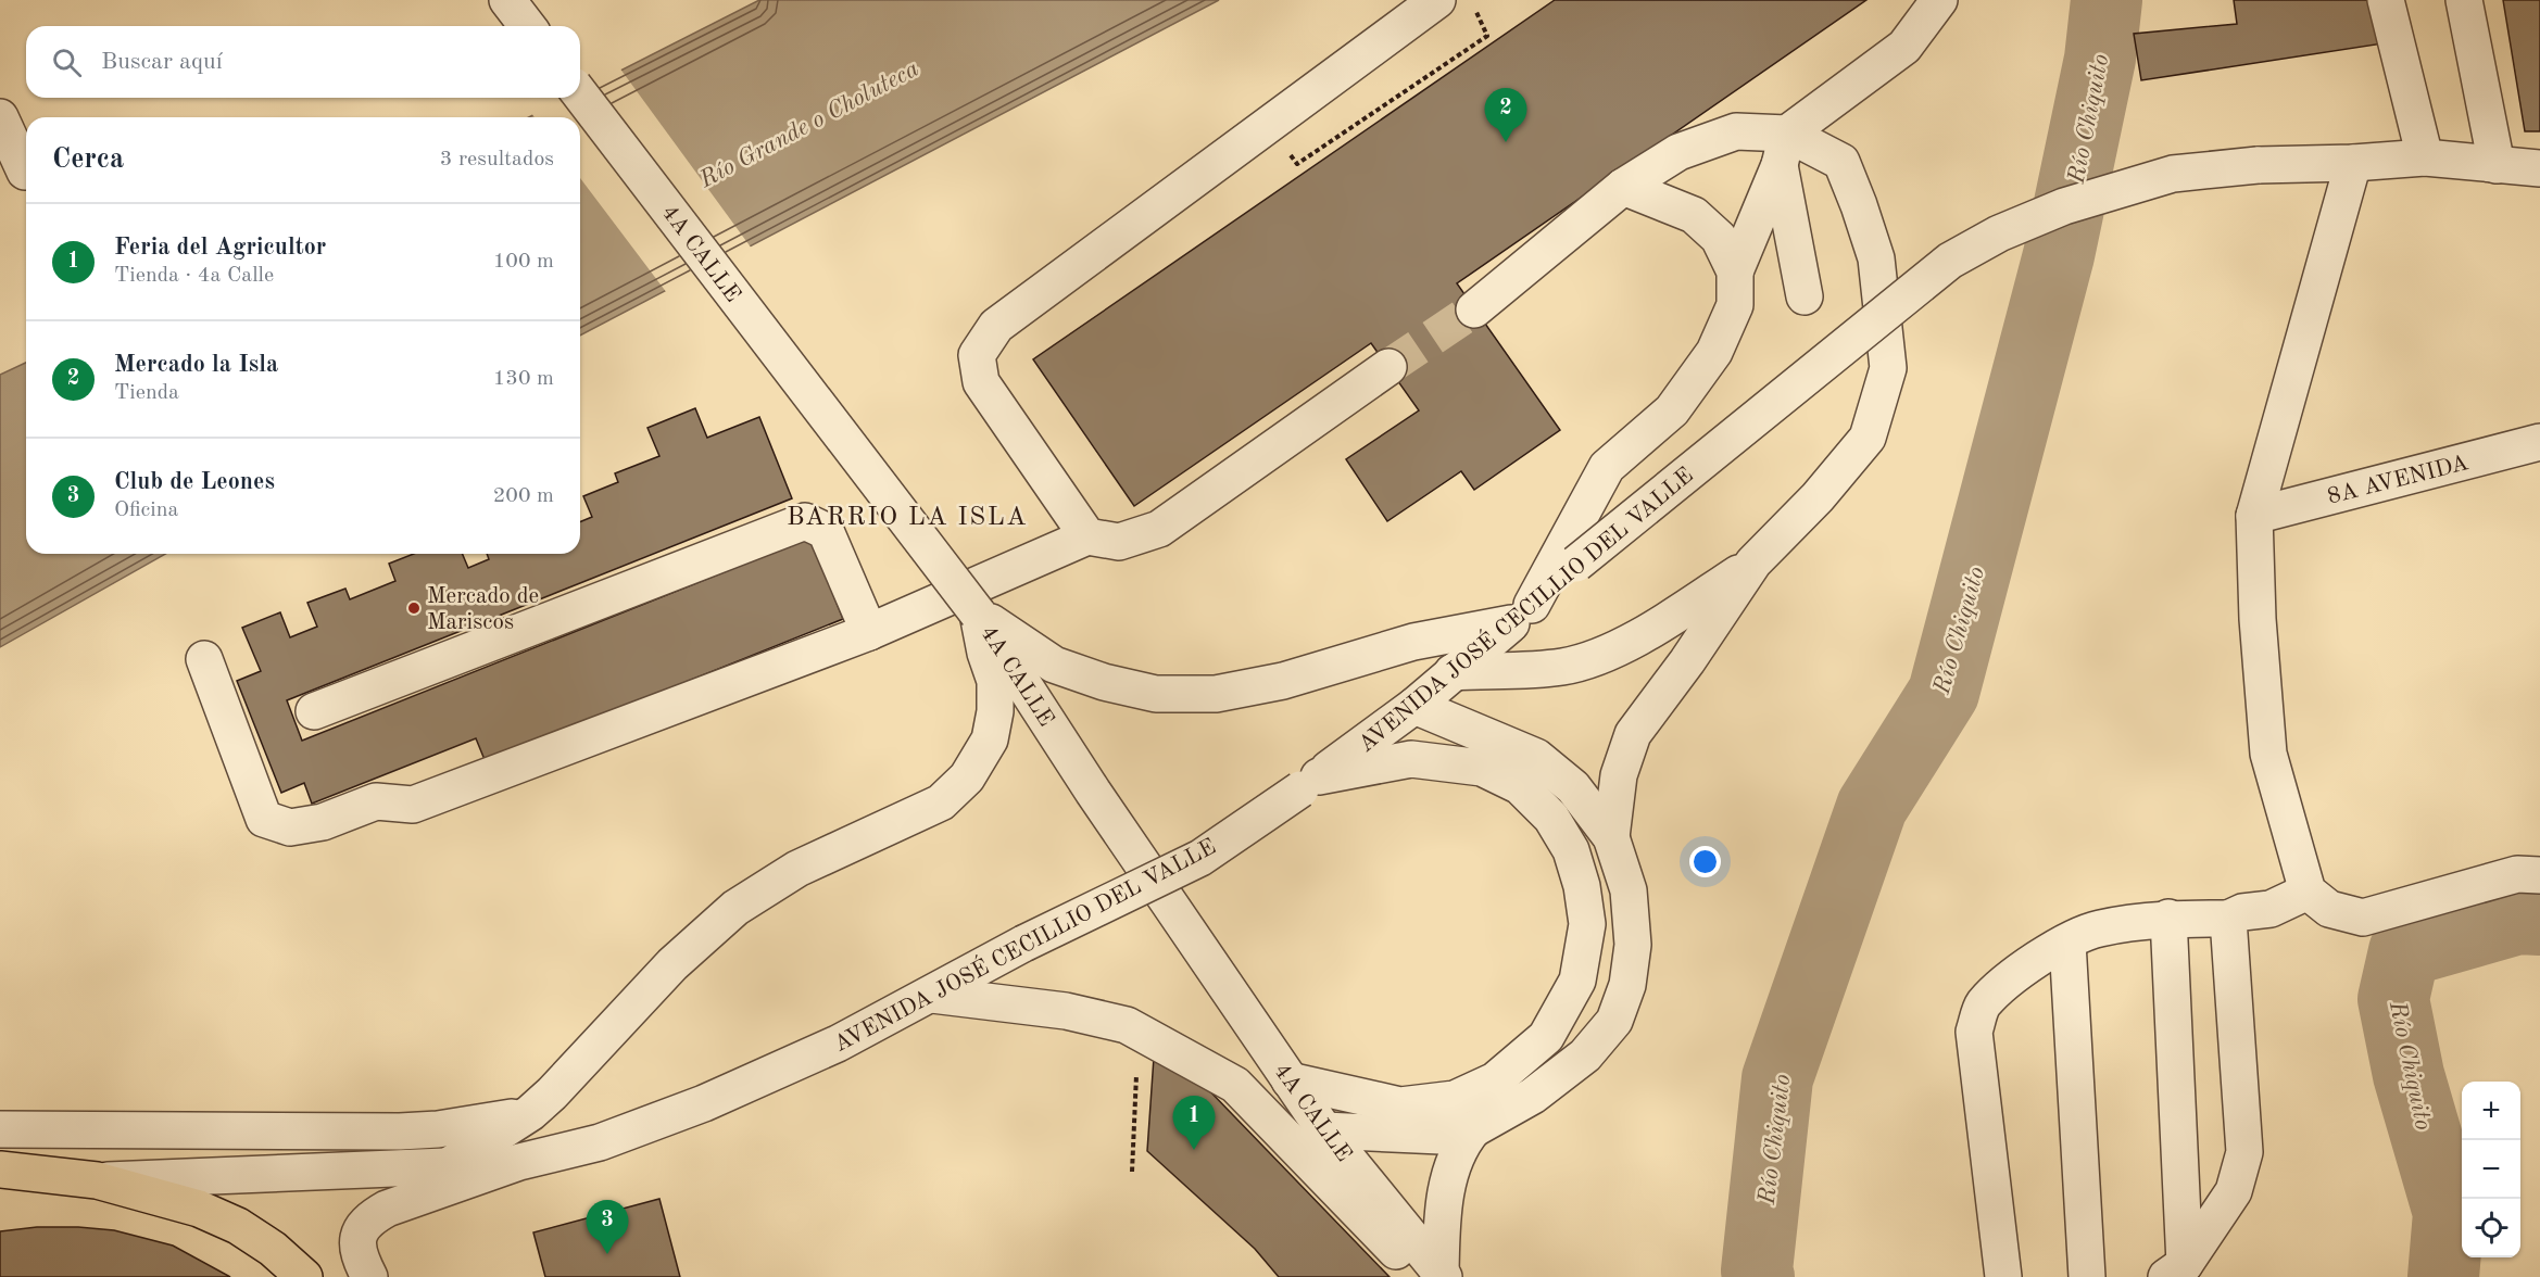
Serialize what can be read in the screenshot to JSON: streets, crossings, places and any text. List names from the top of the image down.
{
  "streets": {
    "street": ["4A CALLE", "8A AVENIDA", "AVENIDA JOSÉ CECILLIO DEL VALLE"]
  },
  "districts": ["BARRIO LA ISLA"],
  "water": ["Río Chiquito", "Río Grande o Choluteca"],
  "places": ["Mercado de Mariscos"],
  "page": {
    "search": "Buscar aquí",
    "pins": ["2", "1", "3"],
    "heading": ["Cerca", "3 resultados"],
    "list": [
      {
        "mark": "1",
        "name": "Feria del Agricultor",
        "note": "Tienda · 4a Calle",
        "value": "100 m"
      },
      {
        "mark": "2",
        "name": "Mercado la Isla",
        "note": "Tienda",
        "value": "130 m"
      },
      {
        "mark": "3",
        "name": "Club de Leones",
        "note": "Oficina",
        "value": "200 m"
      }
    ],
    "map_buttons": ["+", "−"]
  }
}
